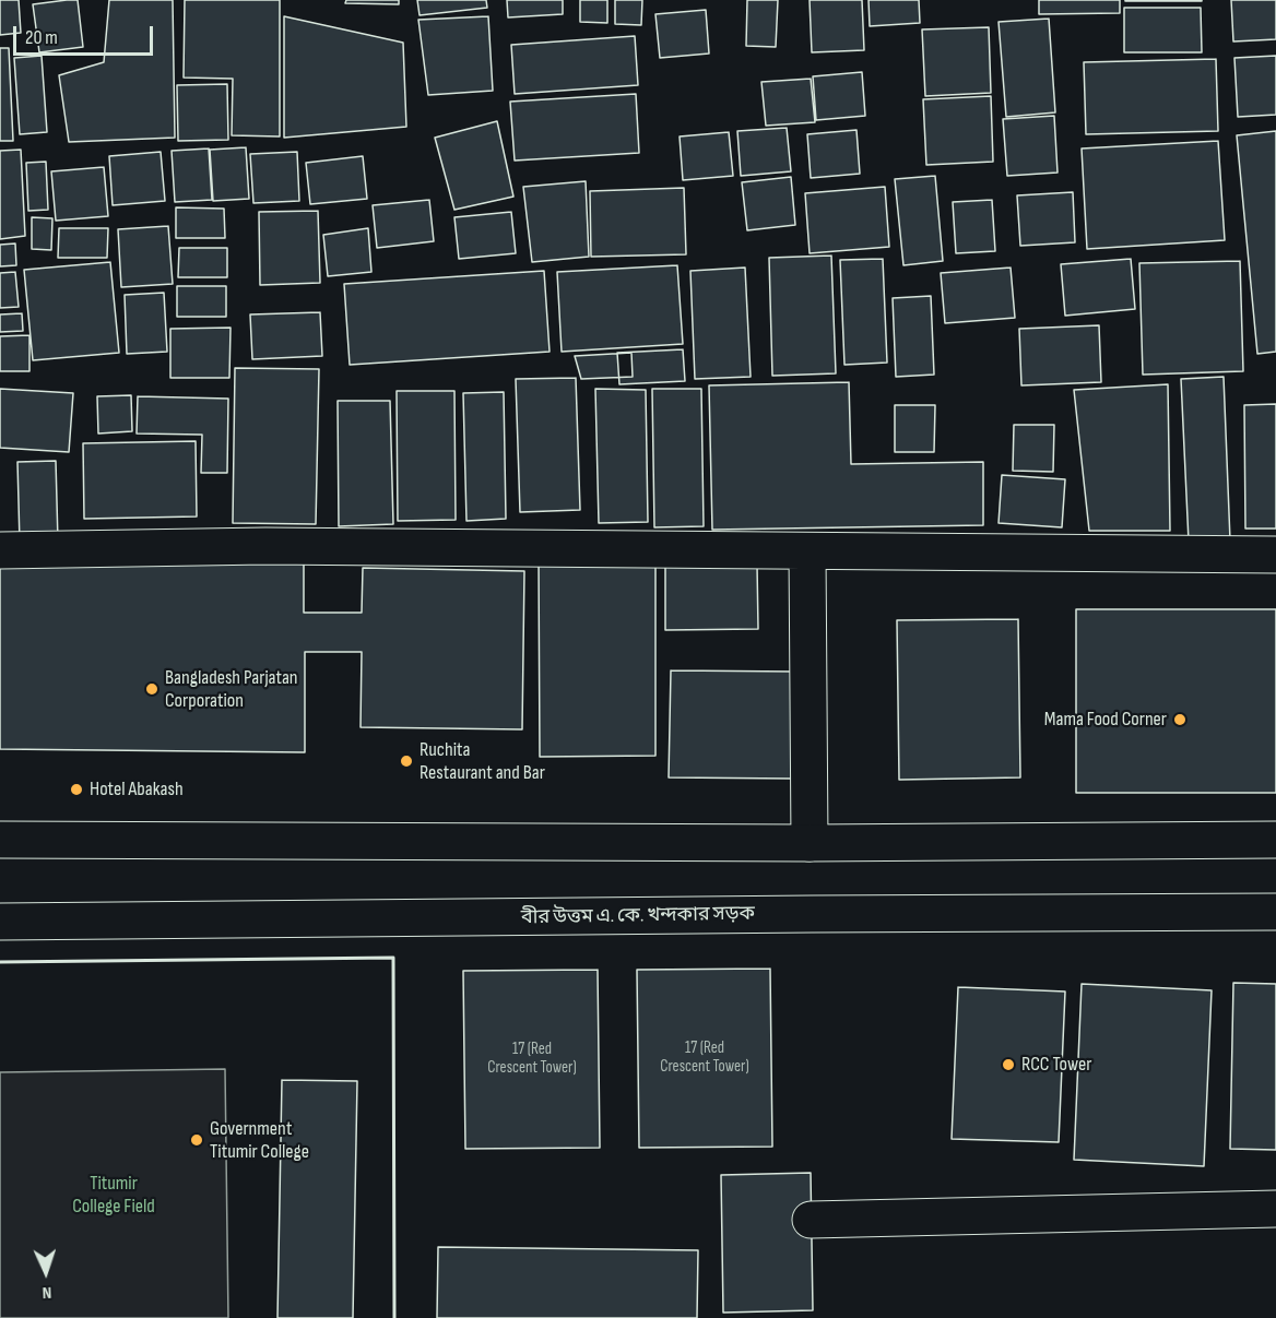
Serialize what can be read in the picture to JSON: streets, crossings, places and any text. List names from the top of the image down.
{
  "streets": {
    "main road": ["বীর উত্তম এ. কে. খন্দকার সড়ক"]
  },
  "parks": ["Titumir College Field"],
  "places": [
    "Bangladesh Parjatan Corporation",
    "Mama Food Corner",
    "Ruchita Restaurant and Bar",
    "Hotel Abakash",
    "RCC Tower",
    "Government Titumir College"
  ],
  "house_numbers": ["17 (Red Crescent Tower)", "17 (Red Crescent Tower)"],
  "scale_bar": "20 m",
  "north": "bottom"
}
